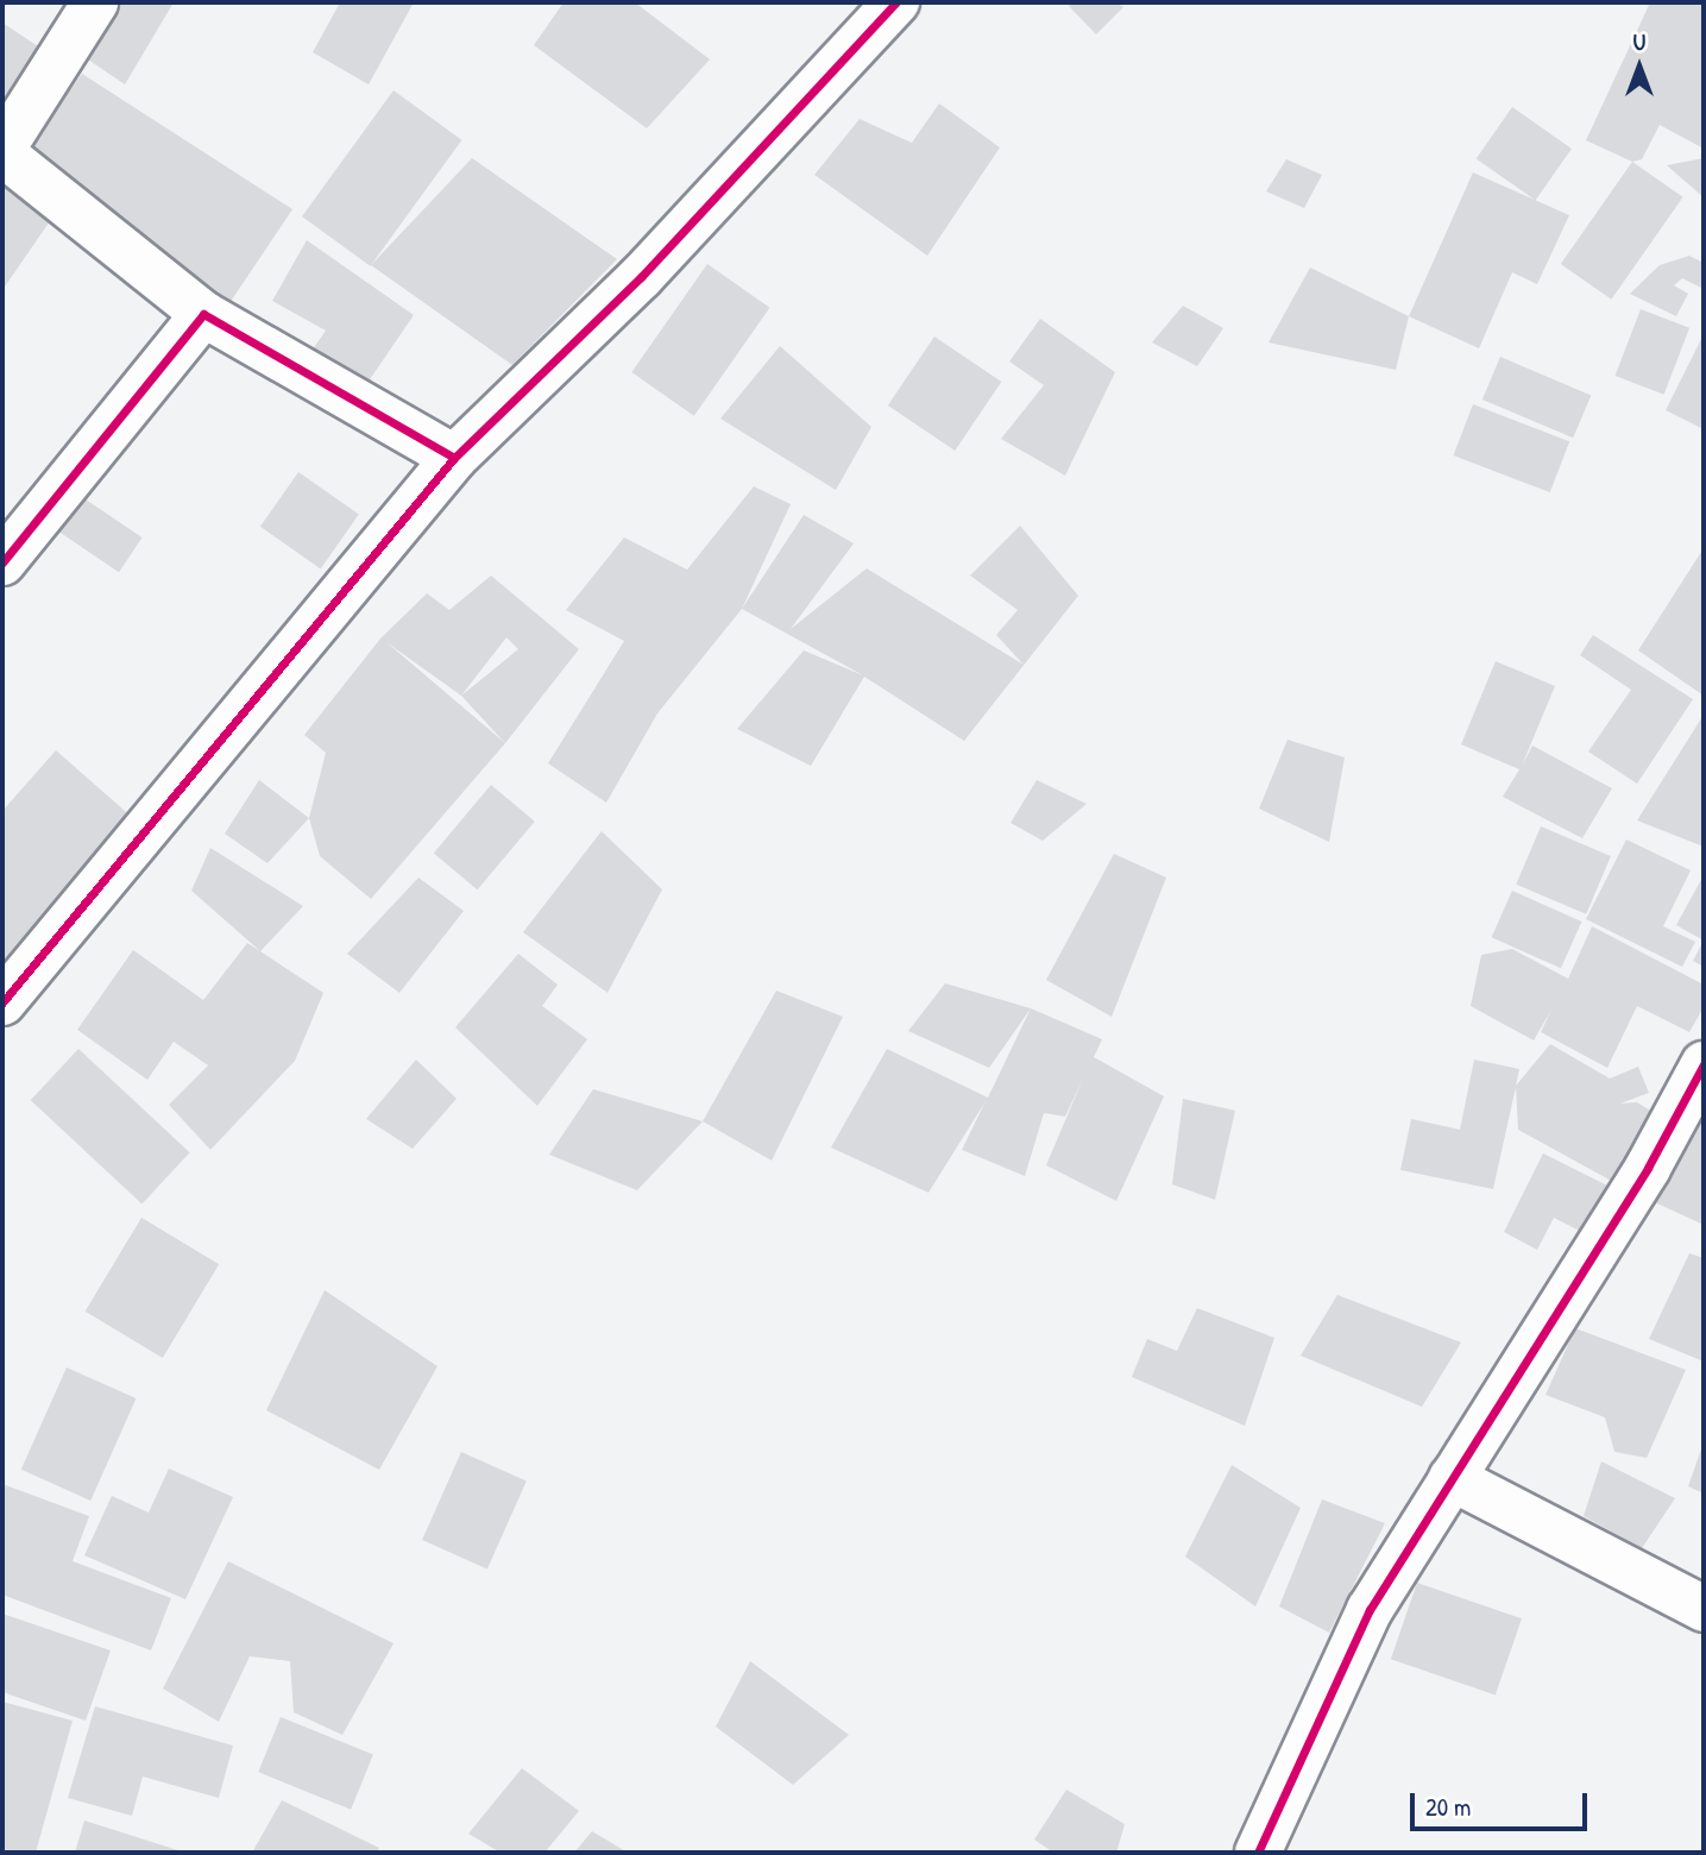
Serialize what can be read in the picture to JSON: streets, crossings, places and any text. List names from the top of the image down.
{
  "scale_bar": "20 m",
  "north": "top"
}
